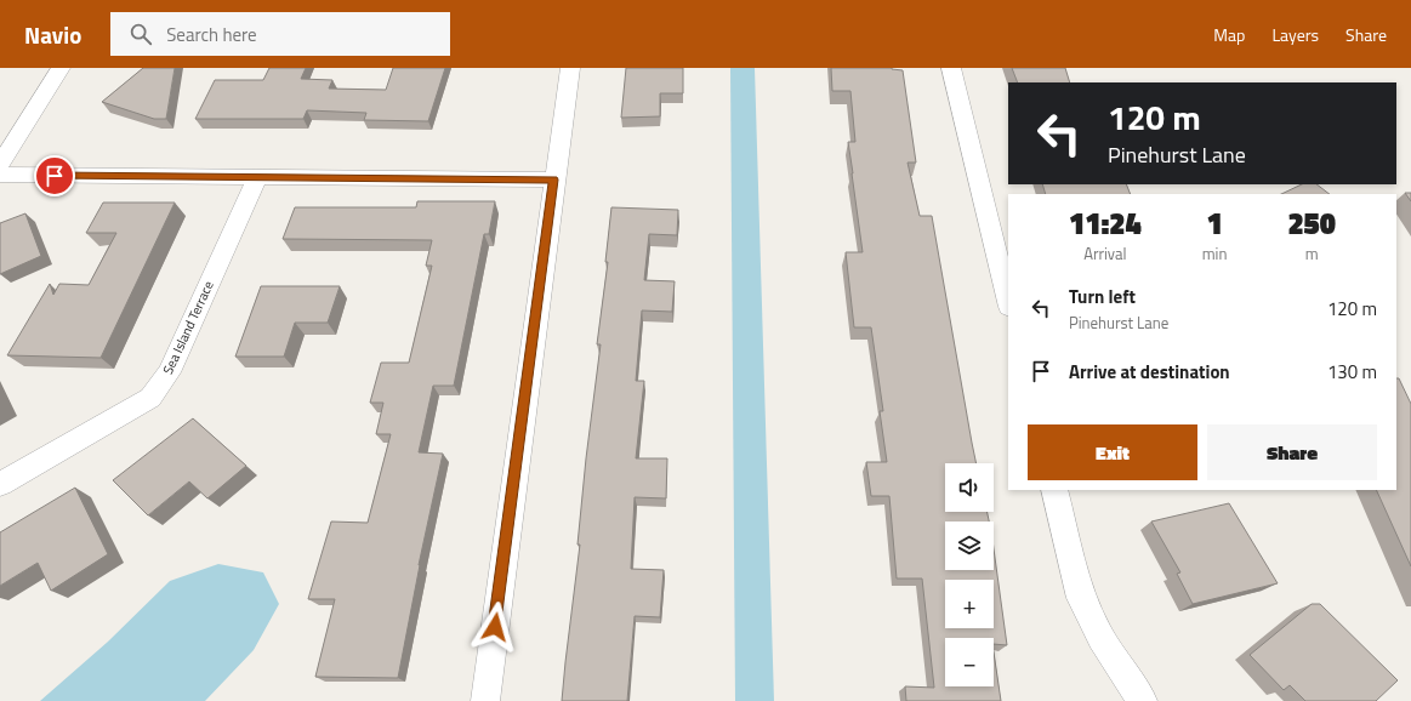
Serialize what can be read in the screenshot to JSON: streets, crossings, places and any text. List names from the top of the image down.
{
  "streets": {
    "street": ["Sea Island Terrace"]
  },
  "page": {
    "header": "Navio",
    "search": "Search here",
    "nav": ["Map", "Layers", "Share"],
    "turn": ["120 m", "Pinehurst Lane"],
    "eta": [
      "11:24",
      "Arrival",
      "1",
      "min",
      "250",
      "m"
    ],
    "list": [
      {
        "name": "Turn left",
        "note": "Pinehurst Lane",
        "value": "120 m"
      },
      {
        "name": "Arrive at destination",
        "value": "130 m"
      }
    ],
    "buttons": ["Exit", "Share"],
    "map_buttons": ["+", "−"]
  }
}
